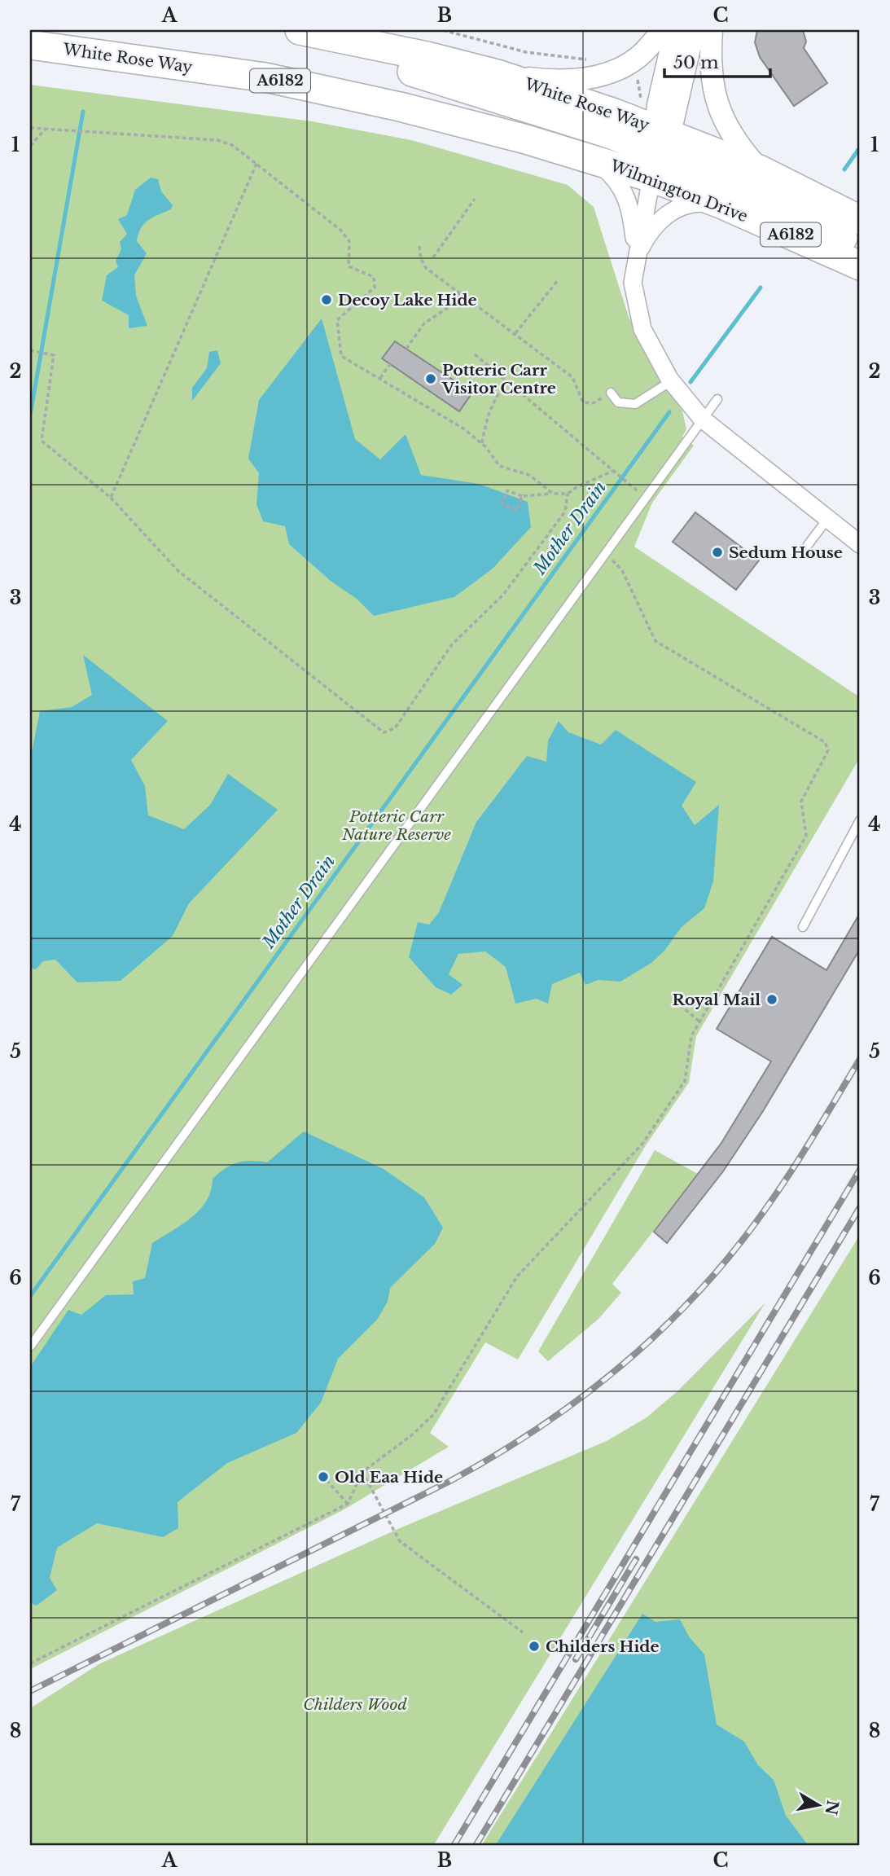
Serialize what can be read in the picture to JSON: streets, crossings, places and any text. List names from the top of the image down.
{
  "streets": {
    "highway": ["White Rose Way", "A6182", "Wilmington Drive"]
  },
  "crossings": [
    ["White Rose Way", "Wilmington Drive"]
  ],
  "water": ["Mother Drain"],
  "parks": ["Potteric Carr Nature Reserve", "Childers Wood"],
  "places": [
    "Decoy Lake Hide",
    "Potteric Carr Visitor Centre",
    "Sedum House",
    "Royal Mail",
    "Old Eaa Hide",
    "Childers Hide"
  ],
  "scale_bar": "50 m",
  "north": "right",
  "grid": {
    "columns": ["A", "B", "C"],
    "rows": [
      "1",
      "2",
      "3",
      "4",
      "5",
      "6",
      "7",
      "8"
    ]
  }
}
